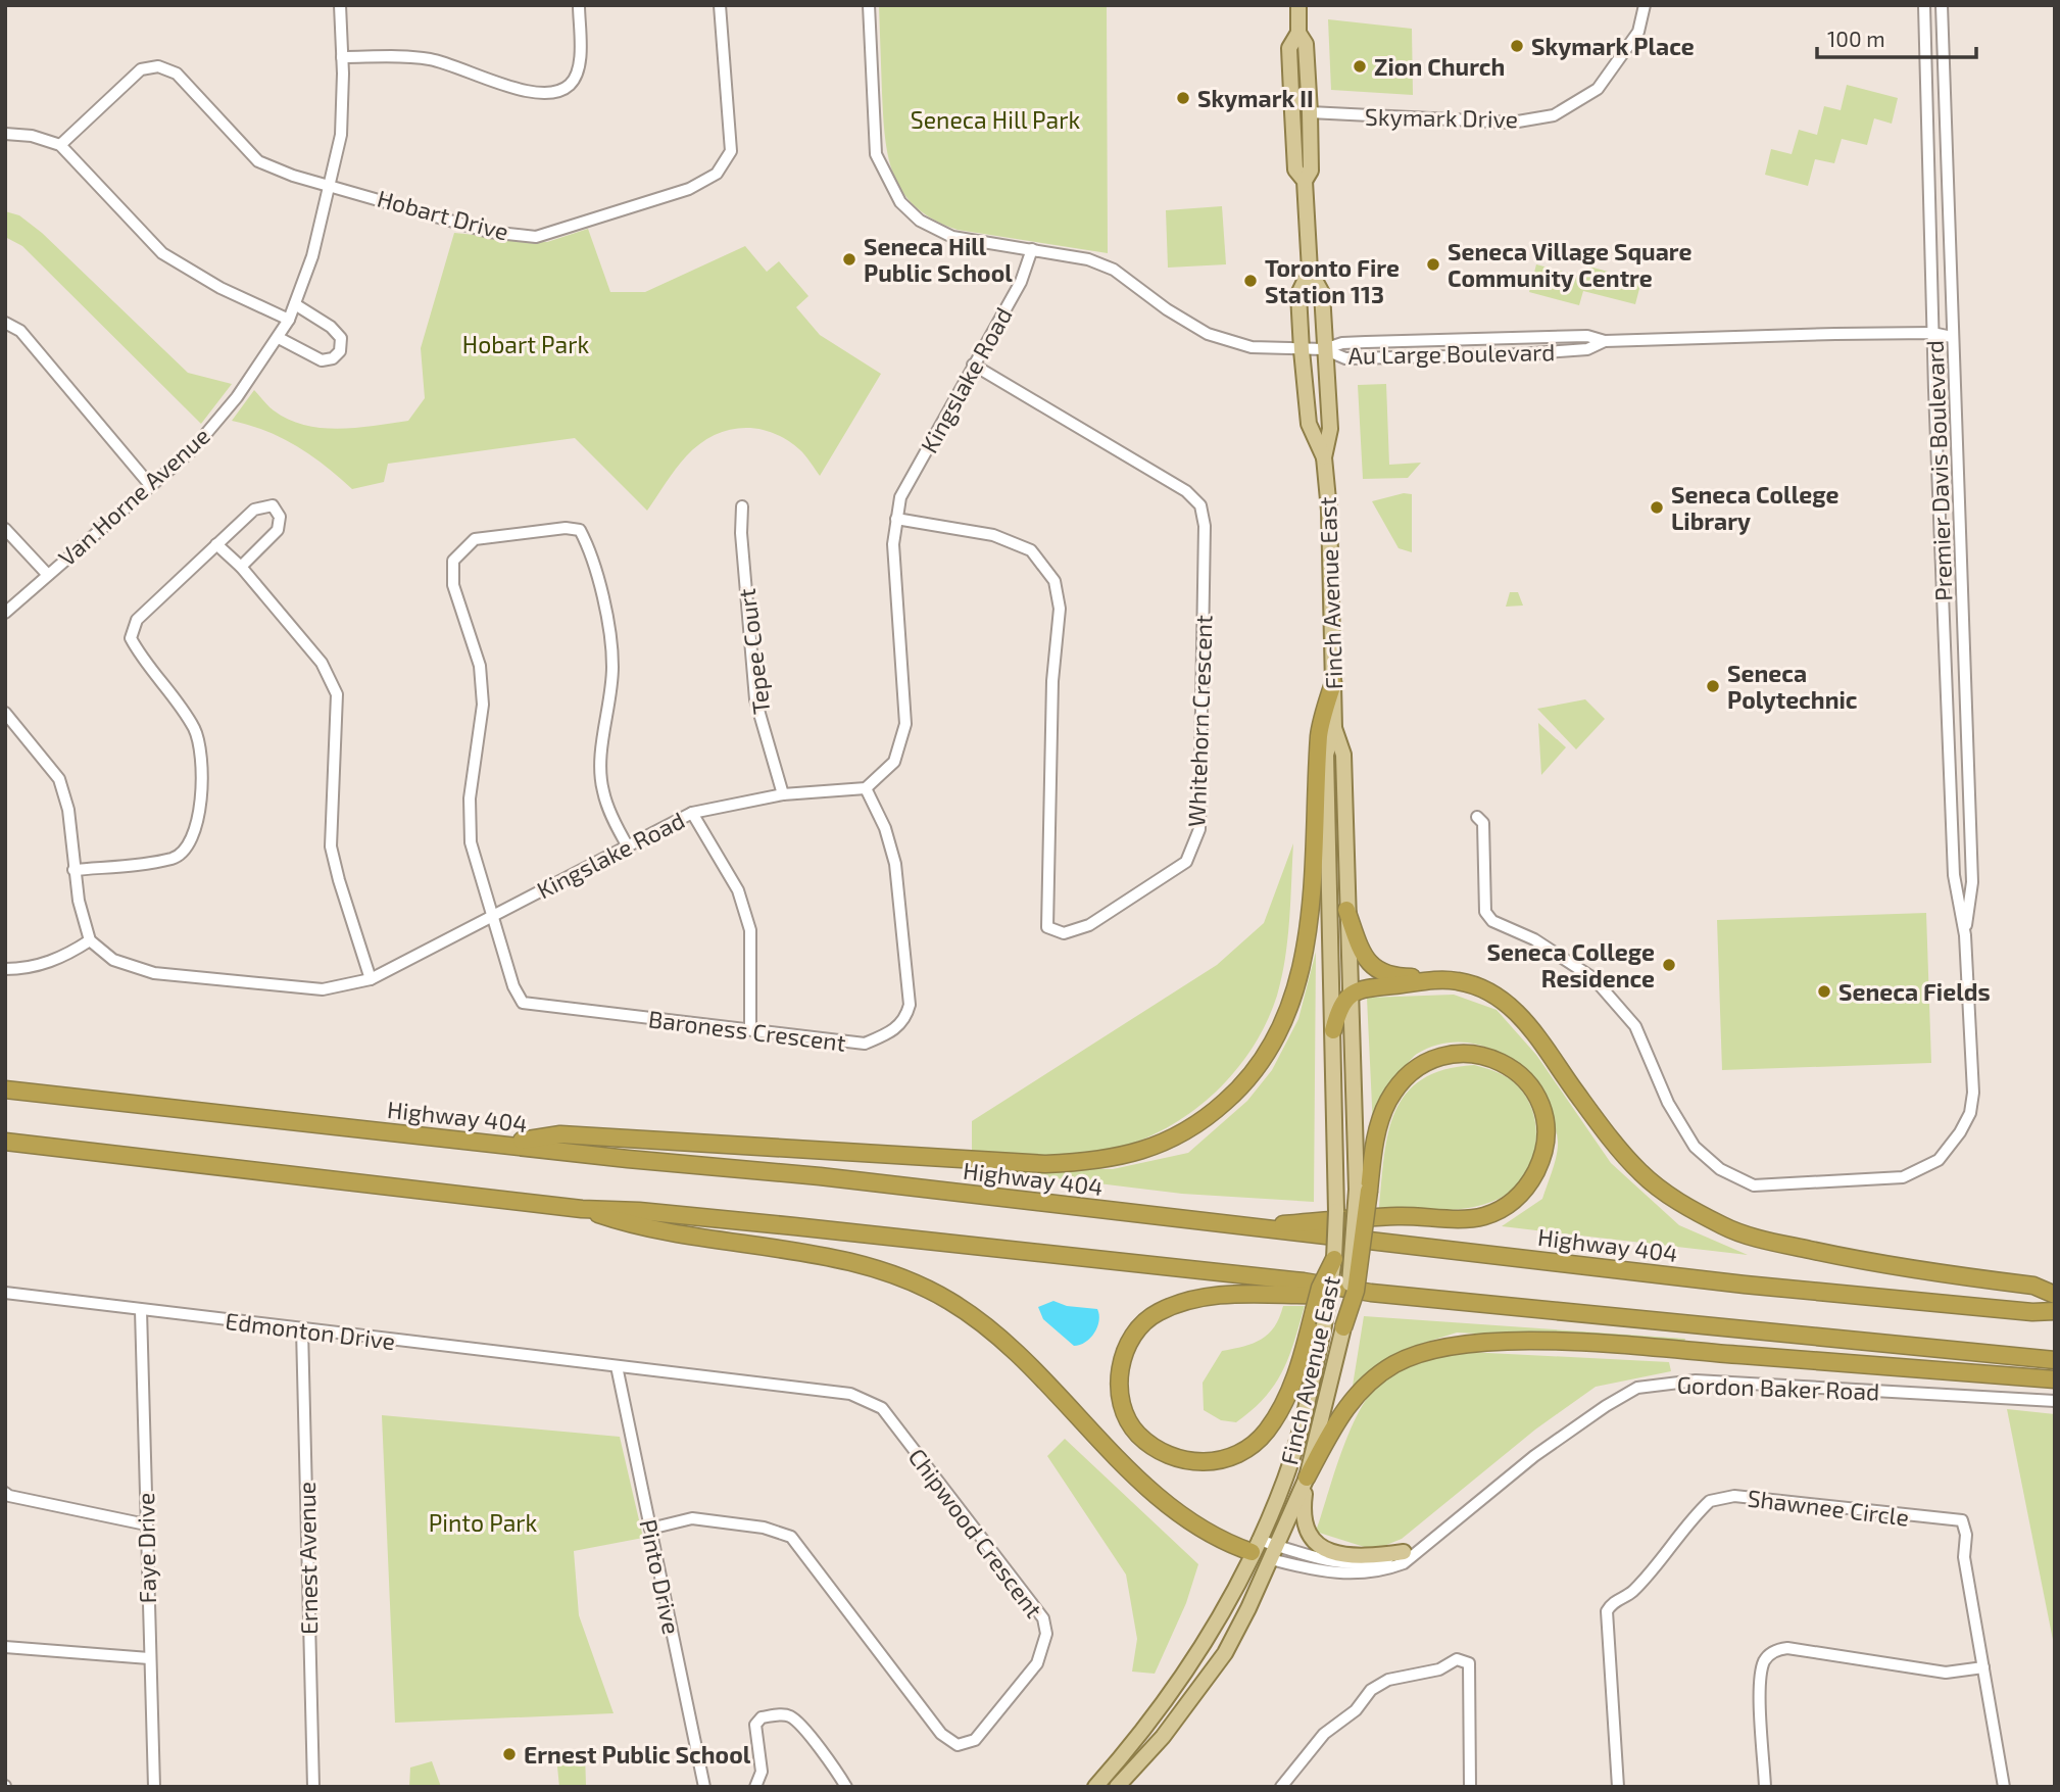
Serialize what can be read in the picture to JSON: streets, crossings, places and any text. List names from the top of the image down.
{
  "streets": {
    "highway": ["Highway 404"],
    "main road": ["Finch Avenue East"],
    "street": [
      "Skymark Drive",
      "Hobart Drive",
      "Au Large Boulevard",
      "Kingslake Road",
      "Premier Davis Boulevard",
      "Van Horne Avenue",
      "Tepee Court",
      "Whitehorn Crescent",
      "Baroness Crescent",
      "Edmonton Drive",
      "Gordon Baker Road",
      "Shawnee Circle",
      "Chipwood Crescent",
      "Faye Drive",
      "Ernest Avenue",
      "Pinto Drive"
    ]
  },
  "crossings": [
    ["Skymark Drive", "Finch Avenue East"],
    ["Hobart Drive", "Van Horne Avenue"],
    ["Au Large Boulevard", "Premier Davis Boulevard"],
    ["Au Large Boulevard", "Finch Avenue East"],
    ["Kingslake Road", "Tepee Court"],
    ["Kingslake Road", "Whitehorn Crescent"],
    ["Kingslake Road", "Baroness Crescent"],
    ["Finch Avenue East", "Gordon Baker Road"],
    ["Edmonton Drive", "Chipwood Crescent"],
    ["Edmonton Drive", "Faye Drive"],
    ["Edmonton Drive", "Ernest Avenue"],
    ["Edmonton Drive", "Pinto Drive"],
    ["Chipwood Crescent", "Pinto Drive"]
  ],
  "parks": ["Seneca Hill Park", "Hobart Park", "Pinto Park"],
  "places": [
    "Skymark Place",
    "Zion Church",
    "Skymark II",
    "Seneca Hill Public School",
    "Seneca Village Square Community Centre",
    "Toronto Fire Station 113",
    "Seneca College Library",
    "Seneca Polytechnic",
    "Seneca College Residence",
    "Seneca Fields",
    "Ernest Public School"
  ],
  "scale_bar": "100 m"
}
